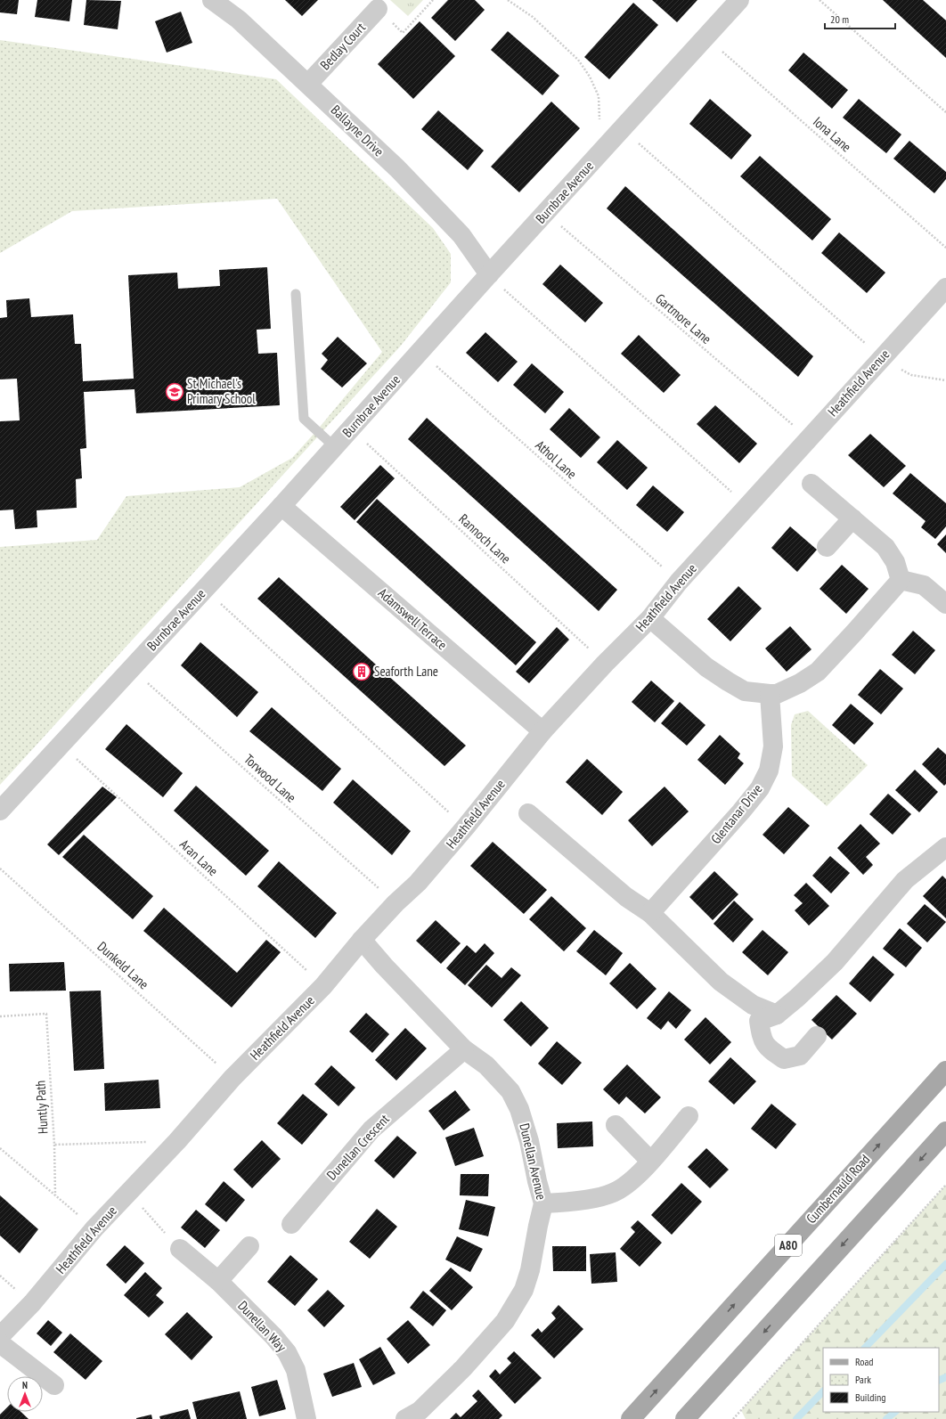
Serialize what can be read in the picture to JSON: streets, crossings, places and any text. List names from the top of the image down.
{
  "streets": {
    "main road": ["Cumbernauld Road", "A80"],
    "street": [
      "Bedlay Court",
      "Ballayne Drive",
      "Burnbrae Avenue",
      "Heathfield Avenue",
      "Adamswell Terrace",
      "Glentanar Drive",
      "Dunellan Crescent",
      "Dunellan Avenue",
      "Dunellan Way"
    ],
    "path": [
      "Iona Lane",
      "Gartmore Lane",
      "Athol Lane",
      "Rannoch Lane",
      "Torwood Lane",
      "Aran Lane",
      "Dunkeld Lane",
      "Huntly Path"
    ]
  },
  "crossings": [
    ["Bedlay Court", "Ballayne Drive"],
    ["Ballayne Drive", "Burnbrae Avenue"],
    ["Iona Lane", "Burnbrae Avenue"],
    ["Burnbrae Avenue", "Gartmore Lane"],
    ["Burnbrae Avenue", "Athol Lane"],
    ["Burnbrae Avenue", "Rannoch Lane"],
    ["Burnbrae Avenue", "Adamswell Terrace"],
    ["Burnbrae Avenue", "Torwood Lane"],
    ["Burnbrae Avenue", "Aran Lane"],
    ["Gartmore Lane", "Heathfield Avenue"],
    ["Heathfield Avenue", "Athol Lane"],
    ["Heathfield Avenue", "Rannoch Lane"],
    ["Heathfield Avenue", "Adamswell Terrace"],
    ["Heathfield Avenue", "Torwood Lane"],
    ["Heathfield Avenue", "Aran Lane"],
    ["Heathfield Avenue", "Dunkeld Lane"],
    ["Heathfield Avenue", "Huntly Path"],
    ["Heathfield Avenue", "Dunellan Avenue"],
    ["Dunellan Crescent", "Dunellan Avenue"]
  ],
  "places": {
    "school or university": ["St Michael's Primary School"],
    "building": ["Seaforth Lane"]
  },
  "legend": ["Road", "Park", "Building"],
  "scale_bar": "20 m",
  "north": "top"
}
